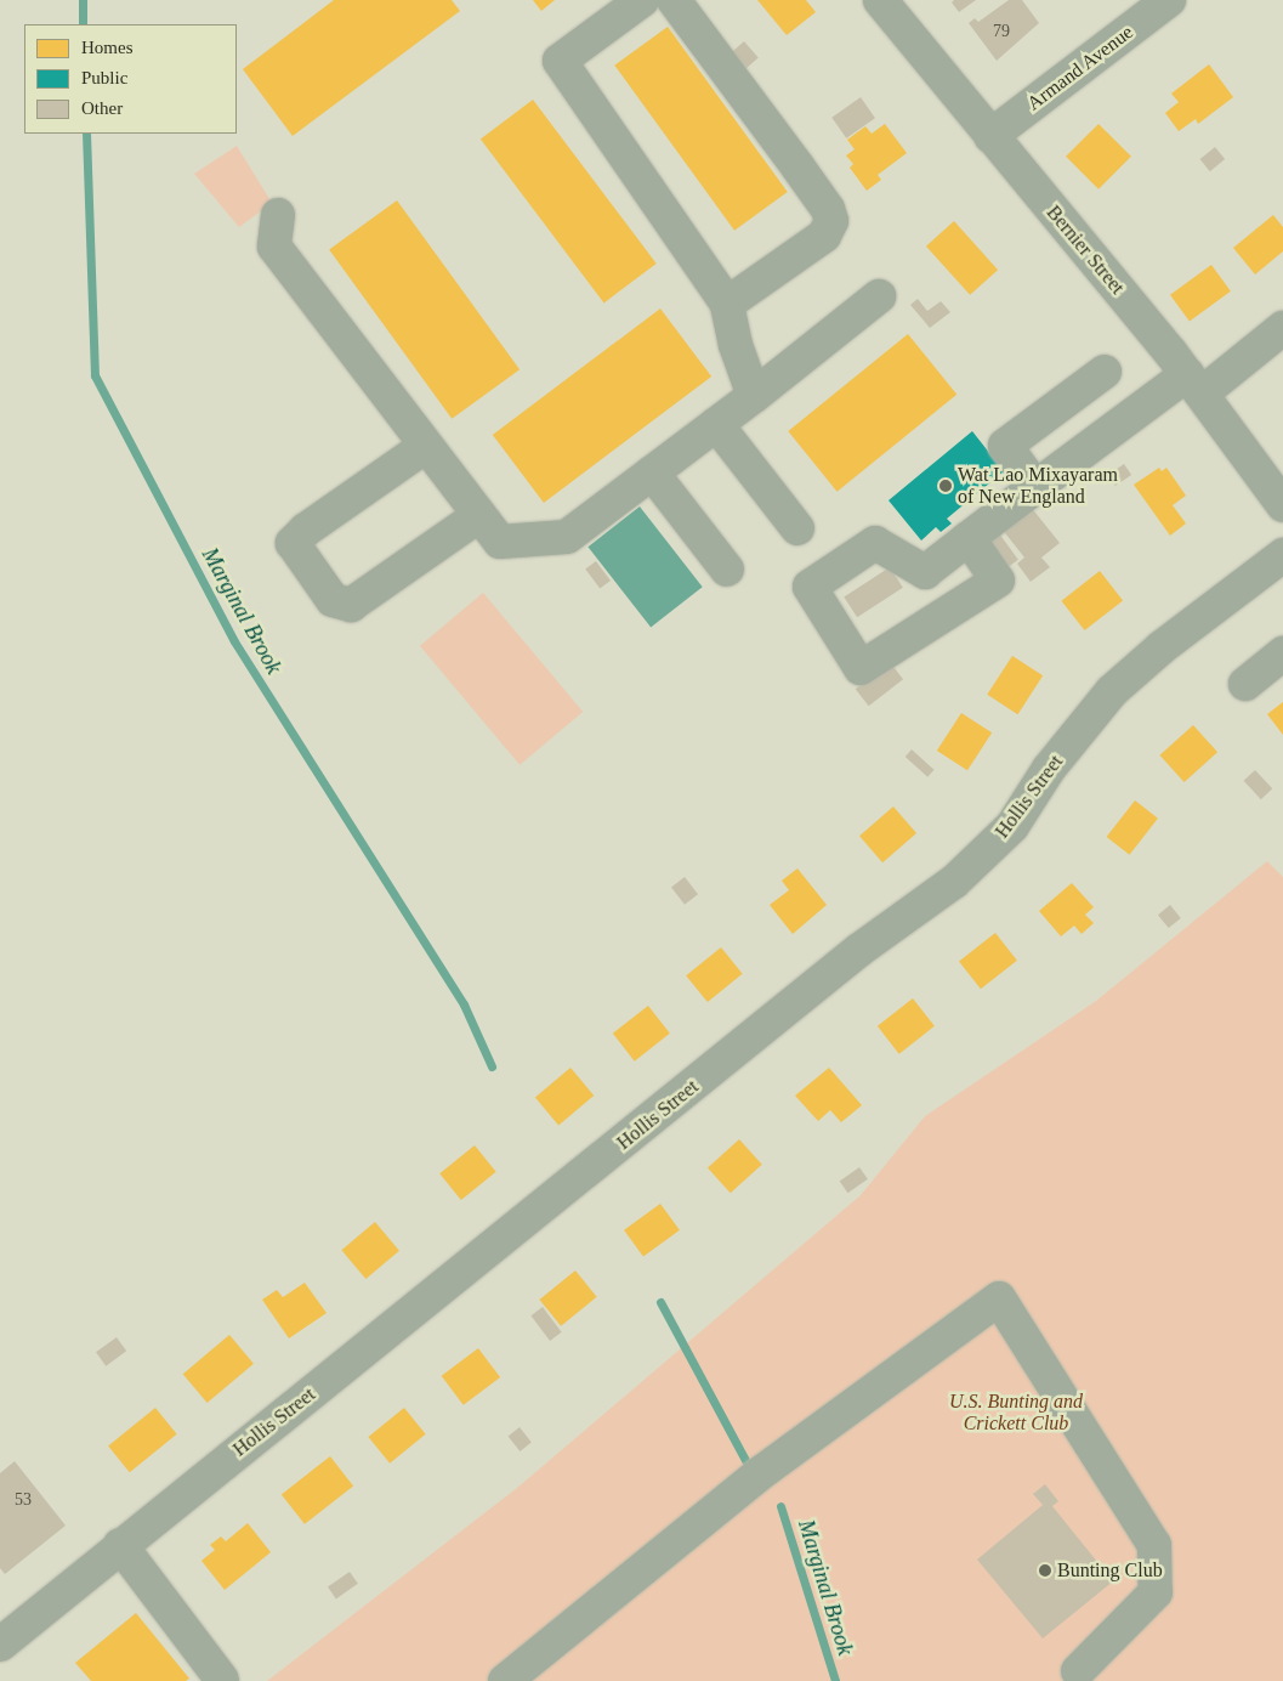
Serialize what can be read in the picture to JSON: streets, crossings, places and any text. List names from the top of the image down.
{
  "streets": {
    "street": ["Armand Avenue", "Bernier Street", "Hollis Street"]
  },
  "crossings": [
    ["Armand Avenue", "Bernier Street"]
  ],
  "water": ["Marginal Brook"],
  "parks": ["U.S. Bunting and Crickett Club"],
  "places": ["Wat Lao Mixayaram of New England", "Bunting Club"],
  "house_numbers": ["79", "53"],
  "legend": ["Homes", "Public", "Other"]
}
